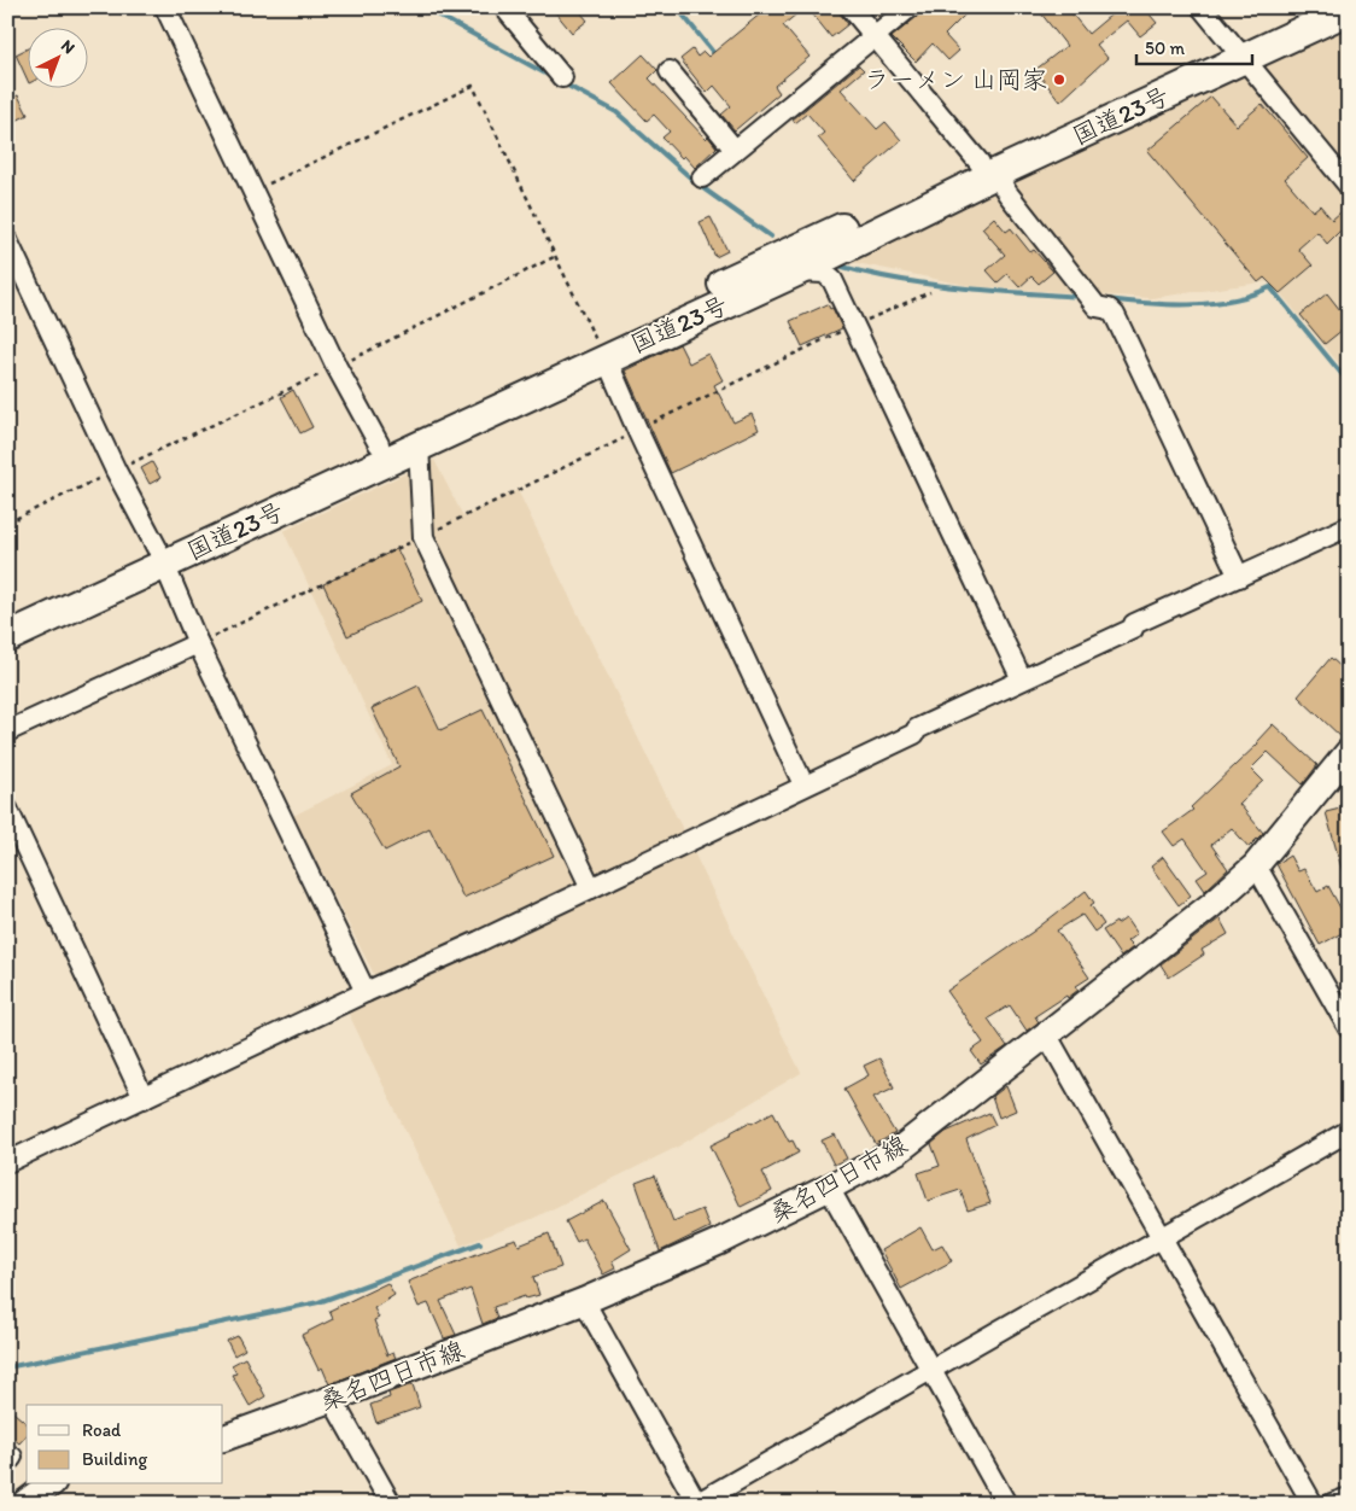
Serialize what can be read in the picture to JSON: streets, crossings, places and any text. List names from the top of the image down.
{
  "streets": {
    "highway": ["国道23号"],
    "main road": ["桑名四日市線"]
  },
  "places": ["ラーメン 山岡家"],
  "legend": ["Road", "Building"],
  "scale_bar": "50 m",
  "north": "top right"
}
